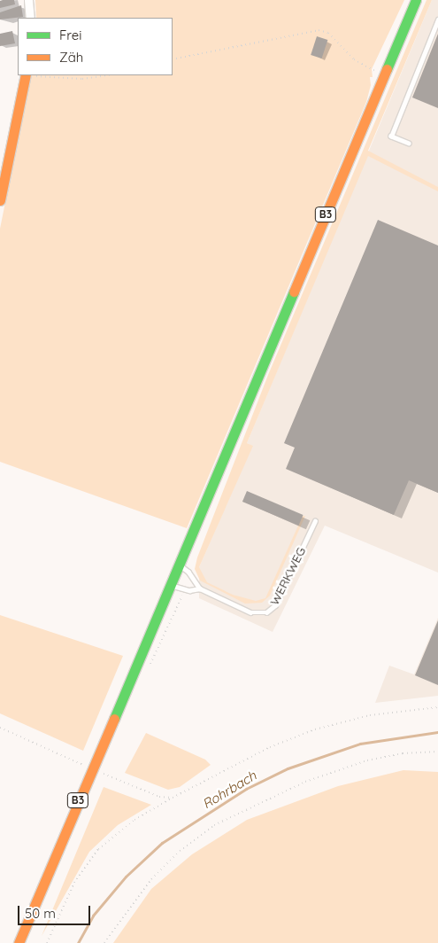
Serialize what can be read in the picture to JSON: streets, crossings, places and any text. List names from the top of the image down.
{
  "streets": {
    "main road": ["B3"],
    "lane": ["WERKWEG"]
  },
  "water": ["Rohrbach"],
  "legend": ["Frei", "Zäh"],
  "scale_bar": "50 m"
}
